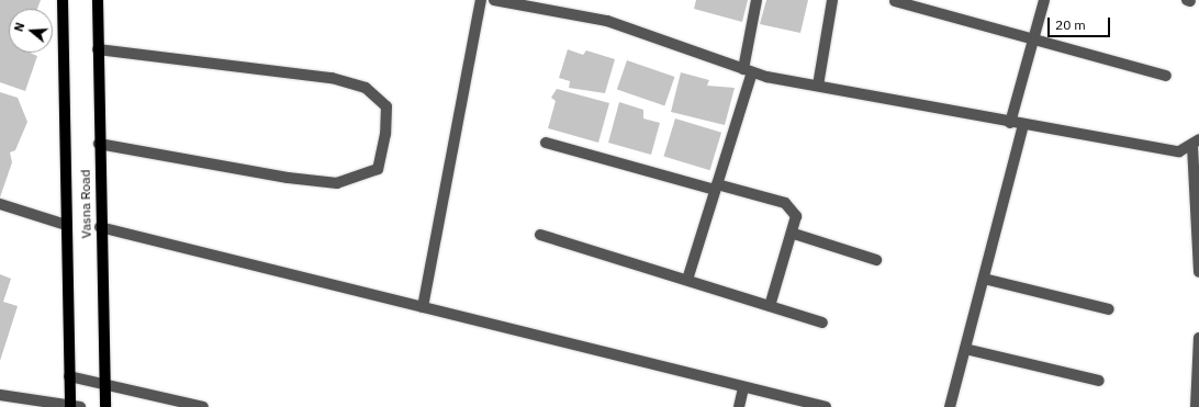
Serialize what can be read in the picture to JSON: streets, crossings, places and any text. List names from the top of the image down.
{
  "streets": {
    "main road": ["Vasna Road"]
  },
  "scale_bar": "20 m",
  "north": "left"
}
